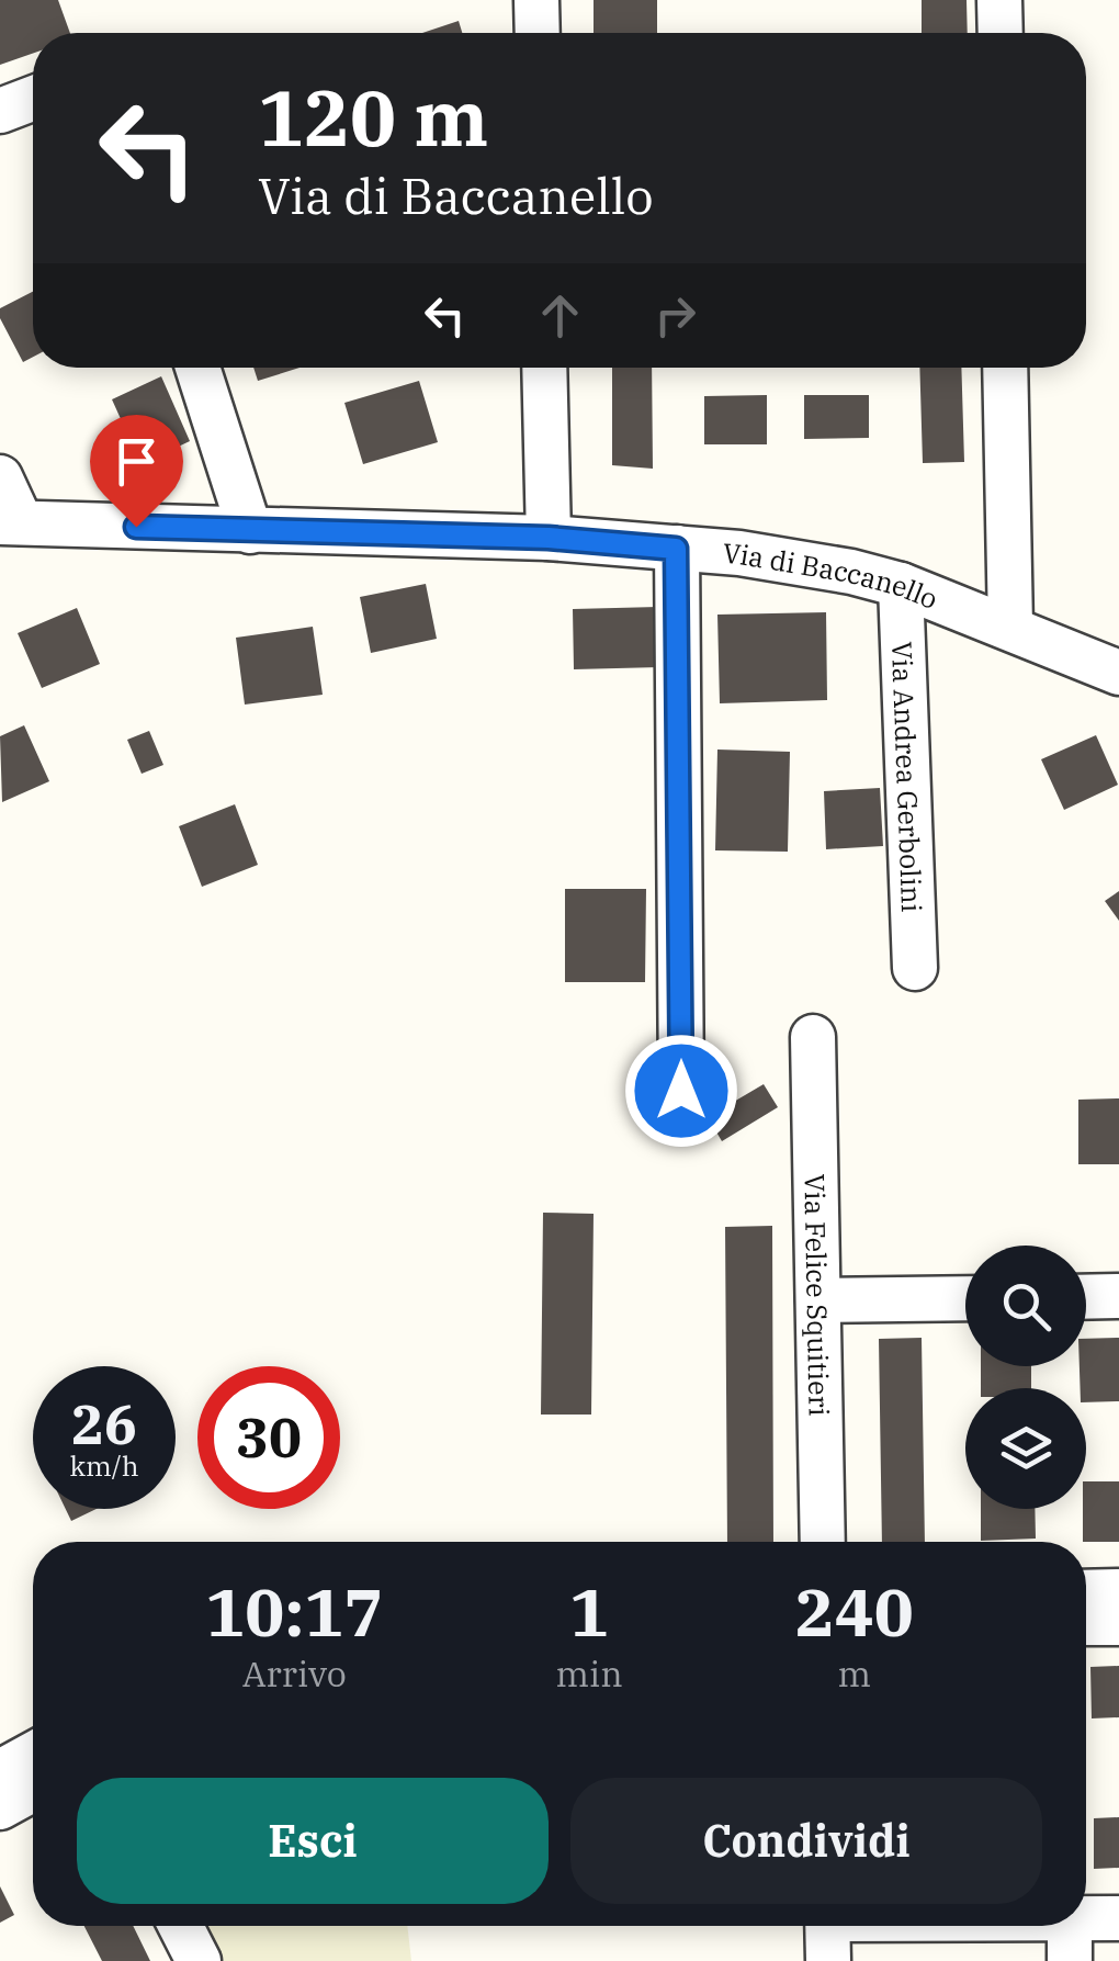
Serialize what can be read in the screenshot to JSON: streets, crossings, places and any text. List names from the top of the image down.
{
  "streets": {
    "street": ["Via di Baccanello", "Via Andrea Gerbolini", "Via Felice Squitieri"]
  },
  "crossings": [
    ["Via di Baccanello", "Via Andrea Gerbolini"]
  ],
  "page": {
    "turn": ["120 m", "Via di Baccanello"],
    "speed": "26 km/h",
    "limit": "30",
    "eta": [
      "10:17",
      "Arrivo",
      "1",
      "min",
      "240",
      "m"
    ],
    "buttons": ["Esci", "Condividi"]
  }
}
